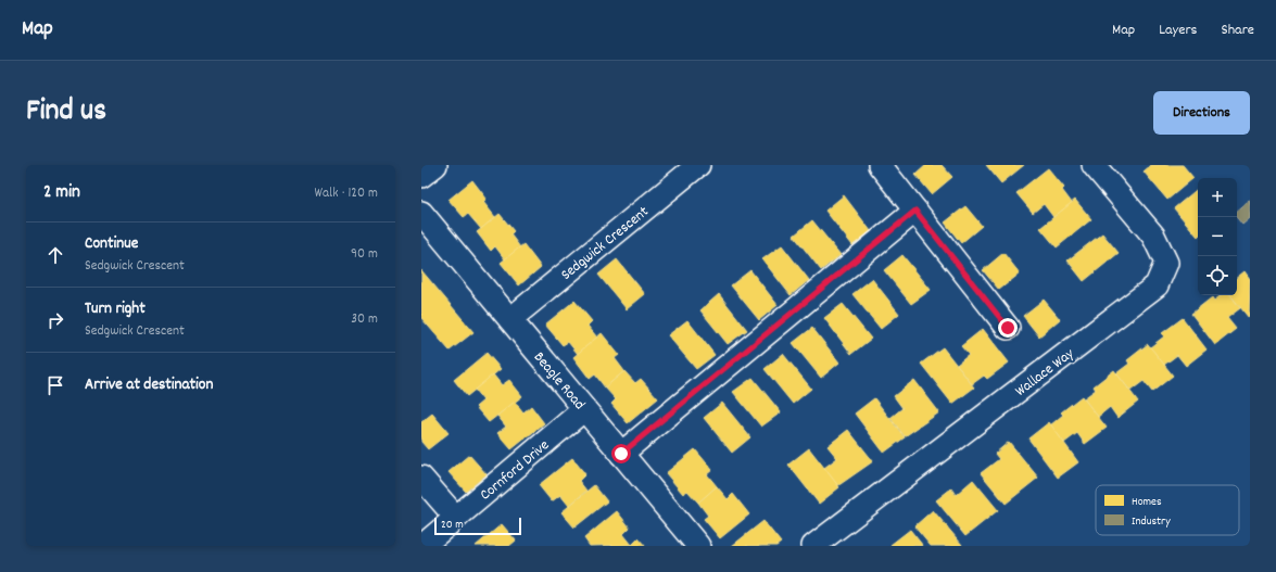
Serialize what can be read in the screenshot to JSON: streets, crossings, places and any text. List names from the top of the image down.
{
  "streets": {
    "street": [
      "Sedgwick Crescent",
      "Wallace Way",
      "Beagle Road",
      "Cornford Drive"
    ]
  },
  "crossings": [
    ["Sedgwick Crescent", "Beagle Road"],
    ["Beagle Road", "Cornford Drive"]
  ],
  "legend": ["Homes", "Industry"],
  "scale_bar": "20 m",
  "page": {
    "header": "Map",
    "nav": ["Map", "Layers", "Share"],
    "title": "Find us",
    "buttons": "Directions",
    "heading": ["2 min", "Walk · 120 m"],
    "map_buttons": ["+", "−"],
    "list": [
      ["Continue", "Sedgwick Crescent", "90 m"],
      ["Turn right", "Sedgwick Crescent", "30 m"],
      "Arrive at destination"
    ],
    "scale": "20 m"
  }
}
